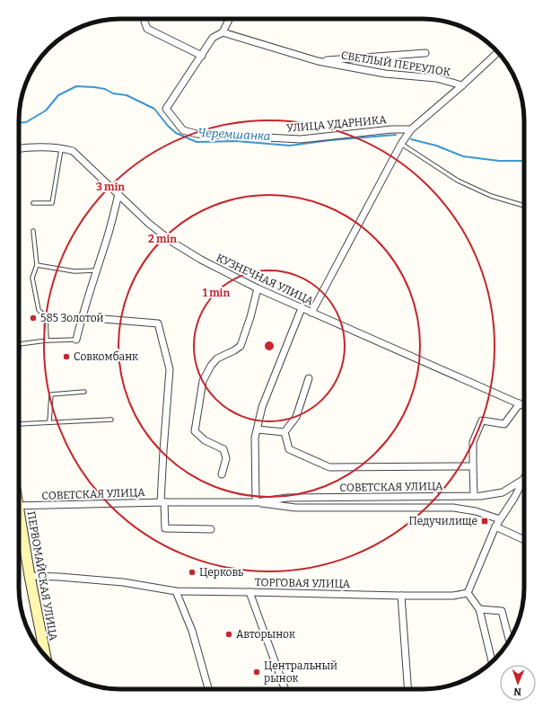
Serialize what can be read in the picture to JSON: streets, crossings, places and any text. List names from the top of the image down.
{
  "streets": {
    "main road": ["ПЕРВОМАЙСКАЯ УЛИЦА"],
    "street": [
      "СВЕТЛЫЙ ПЕРЕУЛОК",
      "УЛИЦА УДАРНИКА",
      "КУЗНЕЧНАЯ УЛИЦА",
      "СОВЕТСКАЯ УЛИЦА",
      "ТОРГОВАЯ УЛИЦА"
    ]
  },
  "crossings": [
    ["ПЕРВОМАЙСКАЯ УЛИЦА", "ТОРГОВАЯ УЛИЦА"]
  ],
  "water": ["Черемшанка"],
  "places": {
    "other": [
      "585 Золотой",
      "Совкомбанк",
      "Церковь",
      "Авторынок",
      "Центральный рынок"
    ],
    "transit": ["Педучилище"]
  },
  "north": "bottom",
  "rings": ["3 min", "2 min", "1 min"]
}
